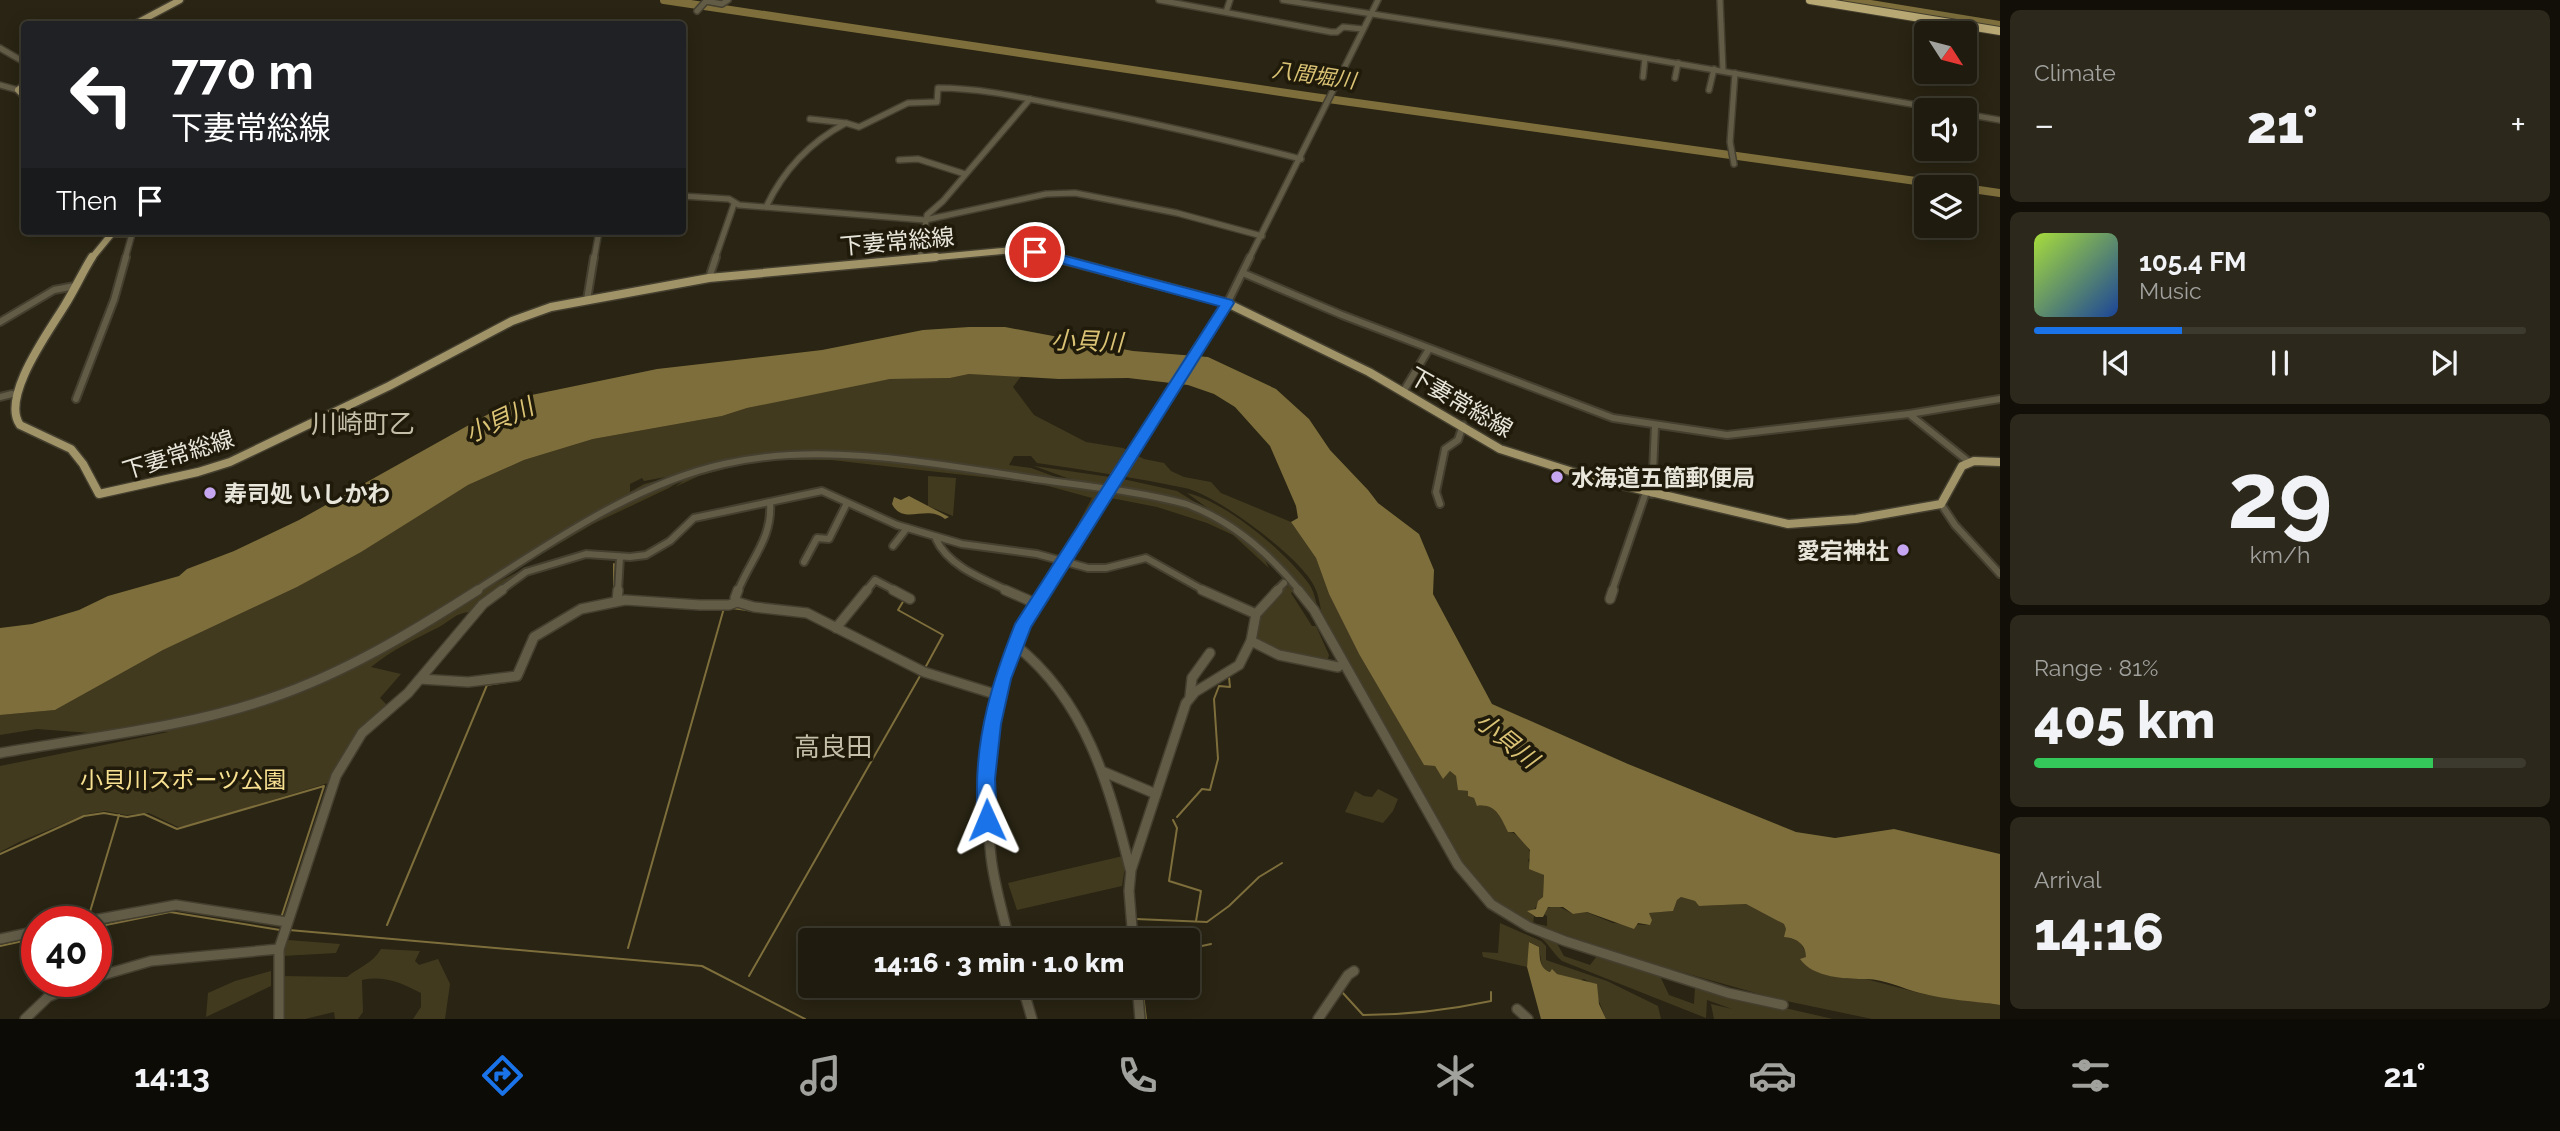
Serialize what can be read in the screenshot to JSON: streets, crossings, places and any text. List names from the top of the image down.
{
  "streets": {
    "main road": ["下妻常総線"]
  },
  "districts": ["川崎町乙", "高良田"],
  "water": ["八間堀川", "小貝川"],
  "parks": ["小貝川スポーツ公園"],
  "places": ["水海道五箇郵便局", "寿司処 いしかわ", "愛宕神社"],
  "north": "bottom right",
  "page": {
    "tile": [
      "Climate",
      ["29", "km/h"],
      ["Range · 81%", "405 km"],
      ["Arrival", "14:16"]
    ],
    "turn": ["770 m", "下妻常総線"],
    "heat": ["−", "21°", "+"],
    "then": "Then",
    "song": ["105.4 FM", "Music"],
    "limit": "40",
    "trip": "14:16 · 3 min · 1.0 km",
    "tabs": ["14:13", "21°"]
  }
}
